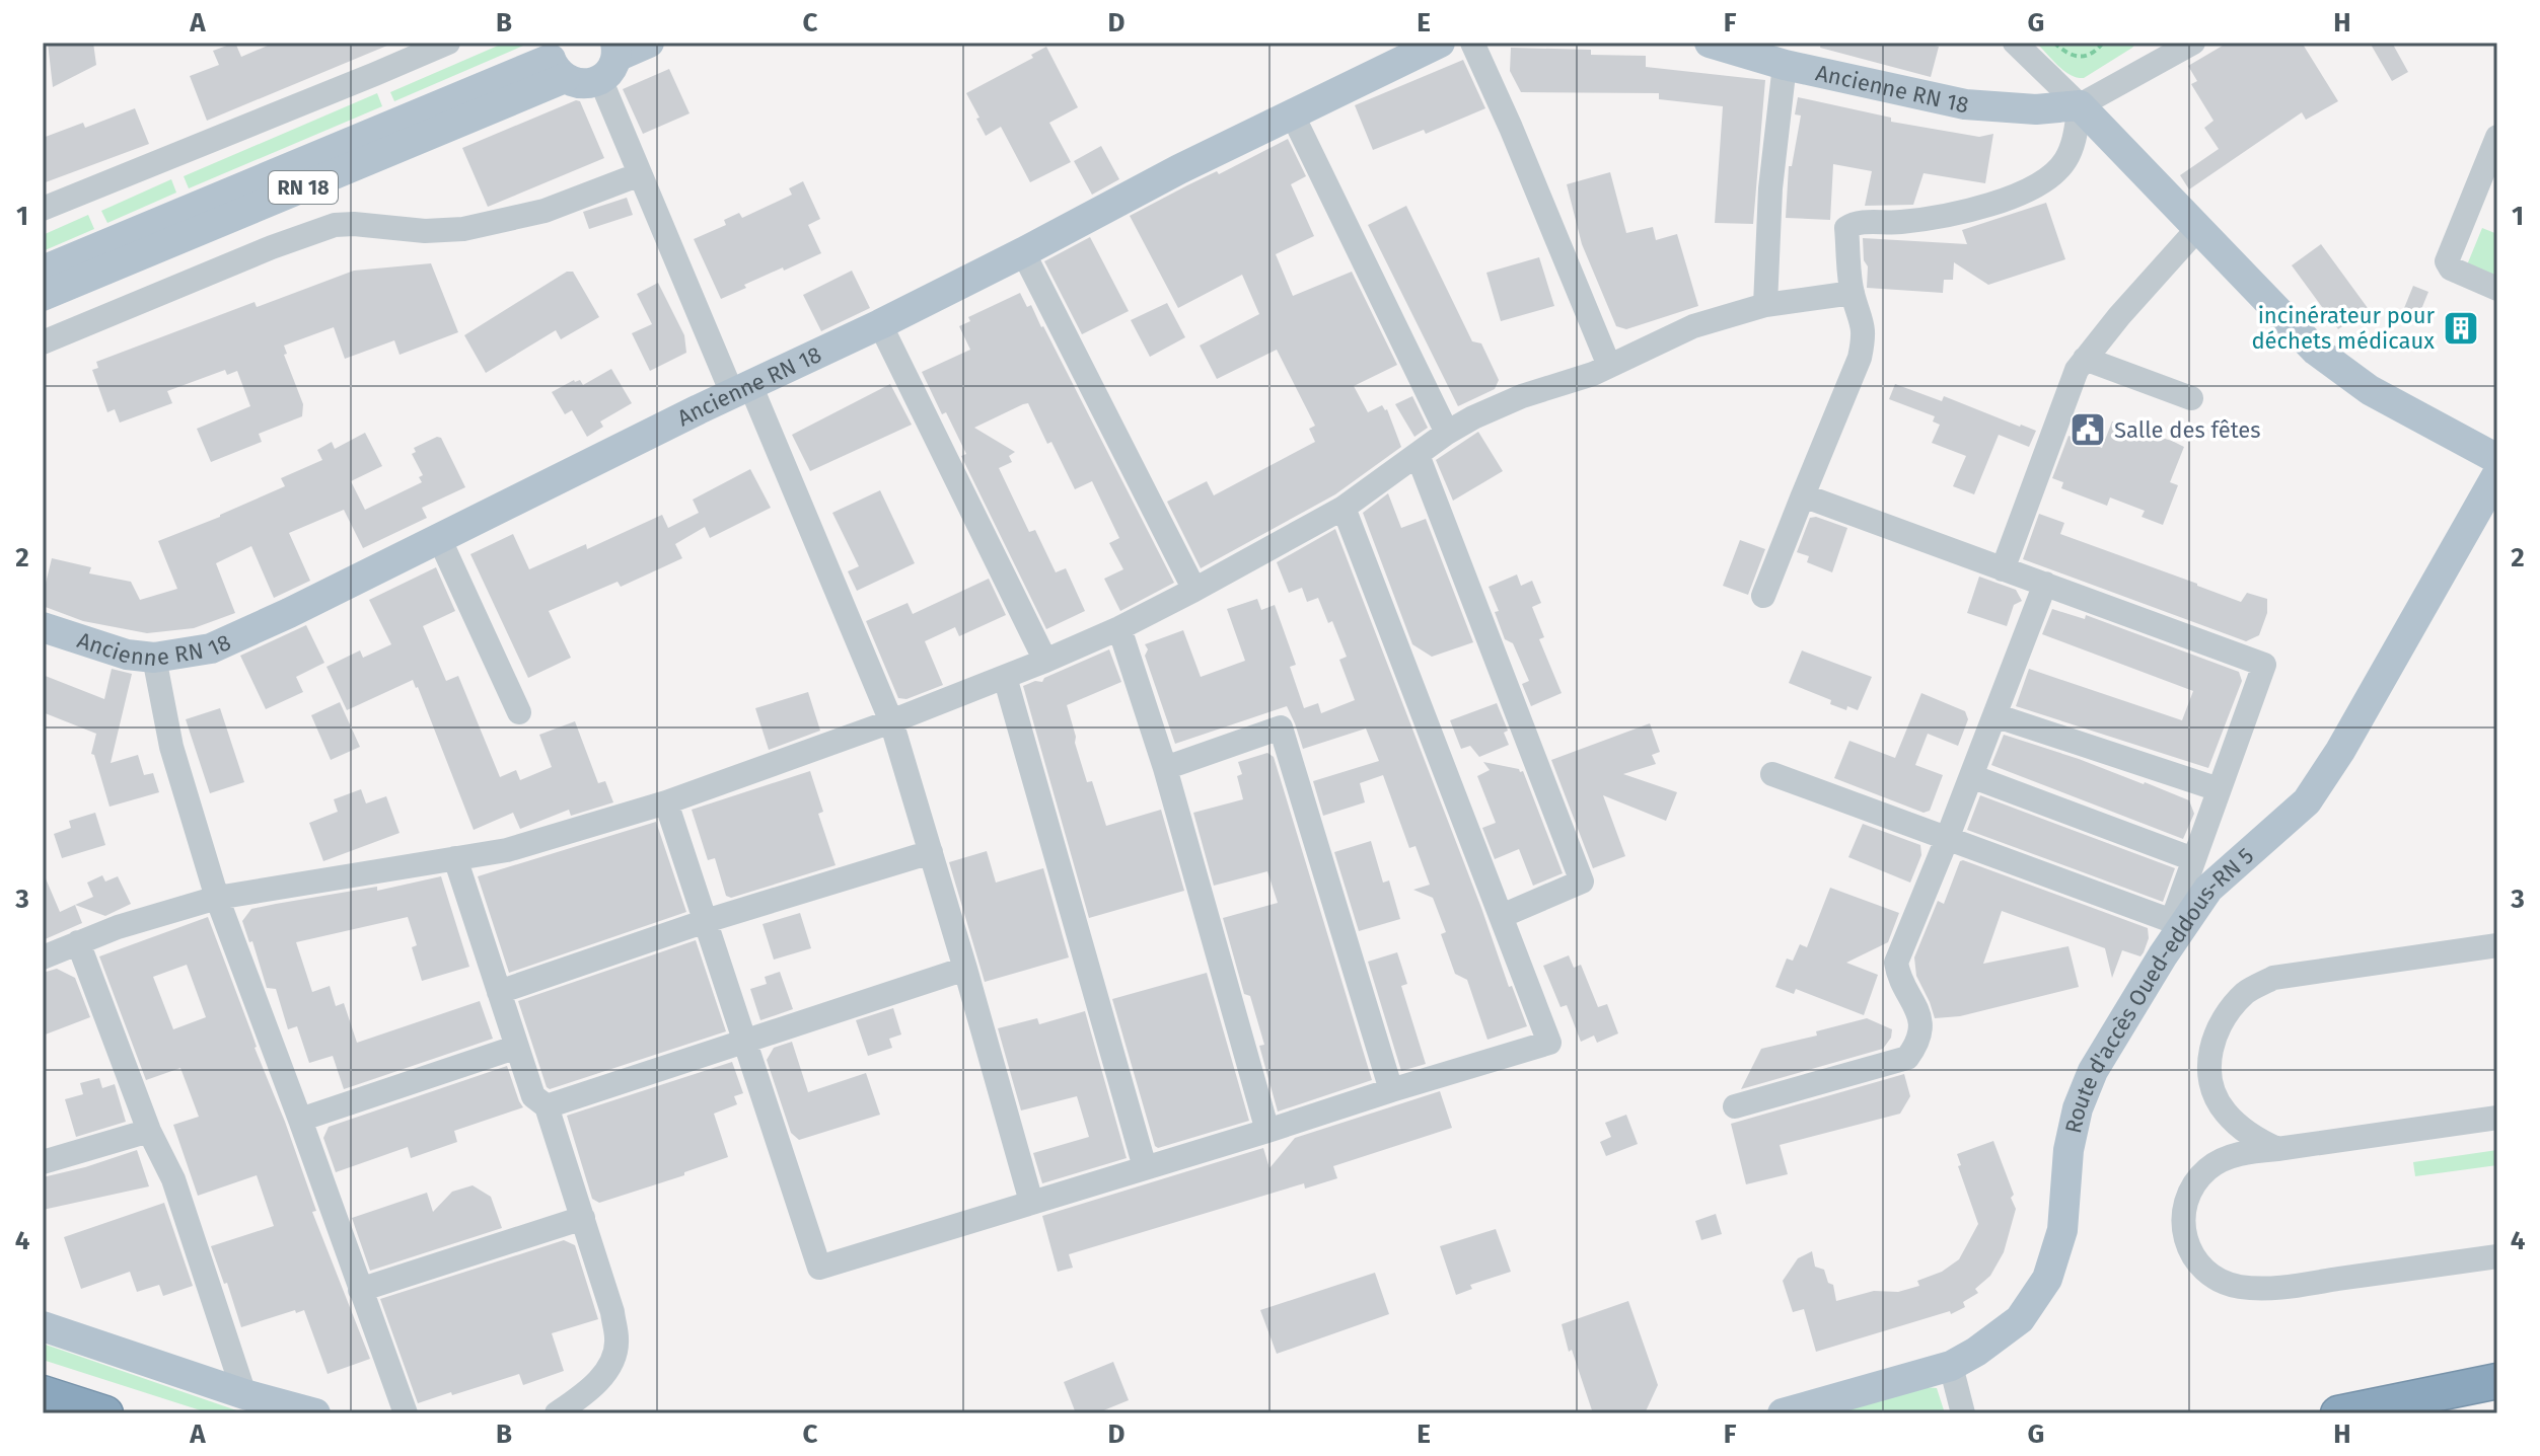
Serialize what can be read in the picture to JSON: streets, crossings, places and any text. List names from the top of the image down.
{
  "streets": {
    "main road": ["Ancienne RN 18", "RN 18", "Route d'accès Oued-eddous-RN 5"]
  },
  "places": {
    "building": ["incinérateur pour déchets médicaux"],
    "public building": ["Salle des fêtes"]
  },
  "grid": {
    "columns": [
      "A",
      "B",
      "C",
      "D",
      "E",
      "F",
      "G",
      "H"
    ],
    "rows": [
      "1",
      "2",
      "3",
      "4"
    ]
  }
}
